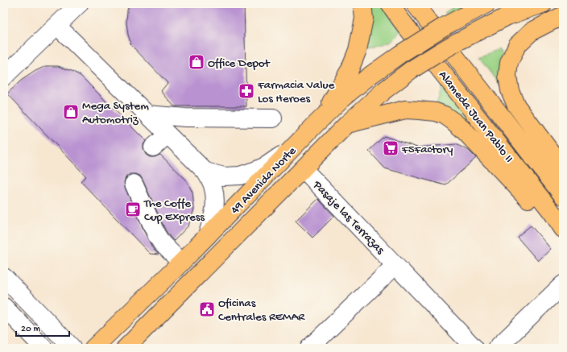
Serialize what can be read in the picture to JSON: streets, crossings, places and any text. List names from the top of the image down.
{
  "streets": {
    "main road": ["Alameda Juan Pablo II", "49 Avenida Norte"],
    "street": ["Pasaje las Terrazas"]
  },
  "crossings": [
    ["49 Avenida Norte", "Pasaje las Terrazas"]
  ],
  "places": {
    "shop": ["Office Depot", "Mega System Automotriz"],
    "pharmacy": ["Farmacia Value Los Heroes"],
    "supermarket": ["F5Factory"],
    "cafe": ["The Coffe Cup Express"],
    "public building": ["Oficinas Centrales REMAR"]
  },
  "scale_bar": "20 m"
}
